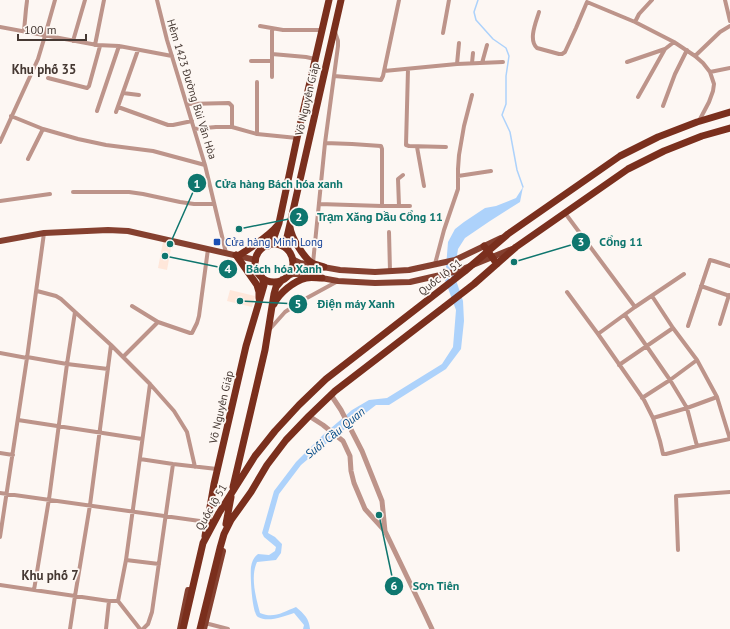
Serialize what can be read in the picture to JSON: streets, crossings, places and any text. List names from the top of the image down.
{
  "streets": {
    "highway": ["Võ Nguyên Giáp", "Quốc lộ 51"],
    "street": ["Hẻm 1423 Đường Bùi Văn Hòa"]
  },
  "crossings": [
    ["Võ Nguyên Giáp", "Quốc lộ 51"]
  ],
  "districts": ["Khu phố 35", "Khu phố 7"],
  "water": ["Suối Cầu Quan"],
  "places": {
    "other": [
      "Trạm Xăng Dầu Cổng 11",
      "Cửa hàng Bách hóa xanh",
      "Bách hóa Xanh",
      "Cổng 11",
      "Điện máy Xanh",
      "Sơn Tiên"
    ],
    "transit": ["Cửa hàng Minh Long"]
  },
  "scale_bar": "100 m"
}
